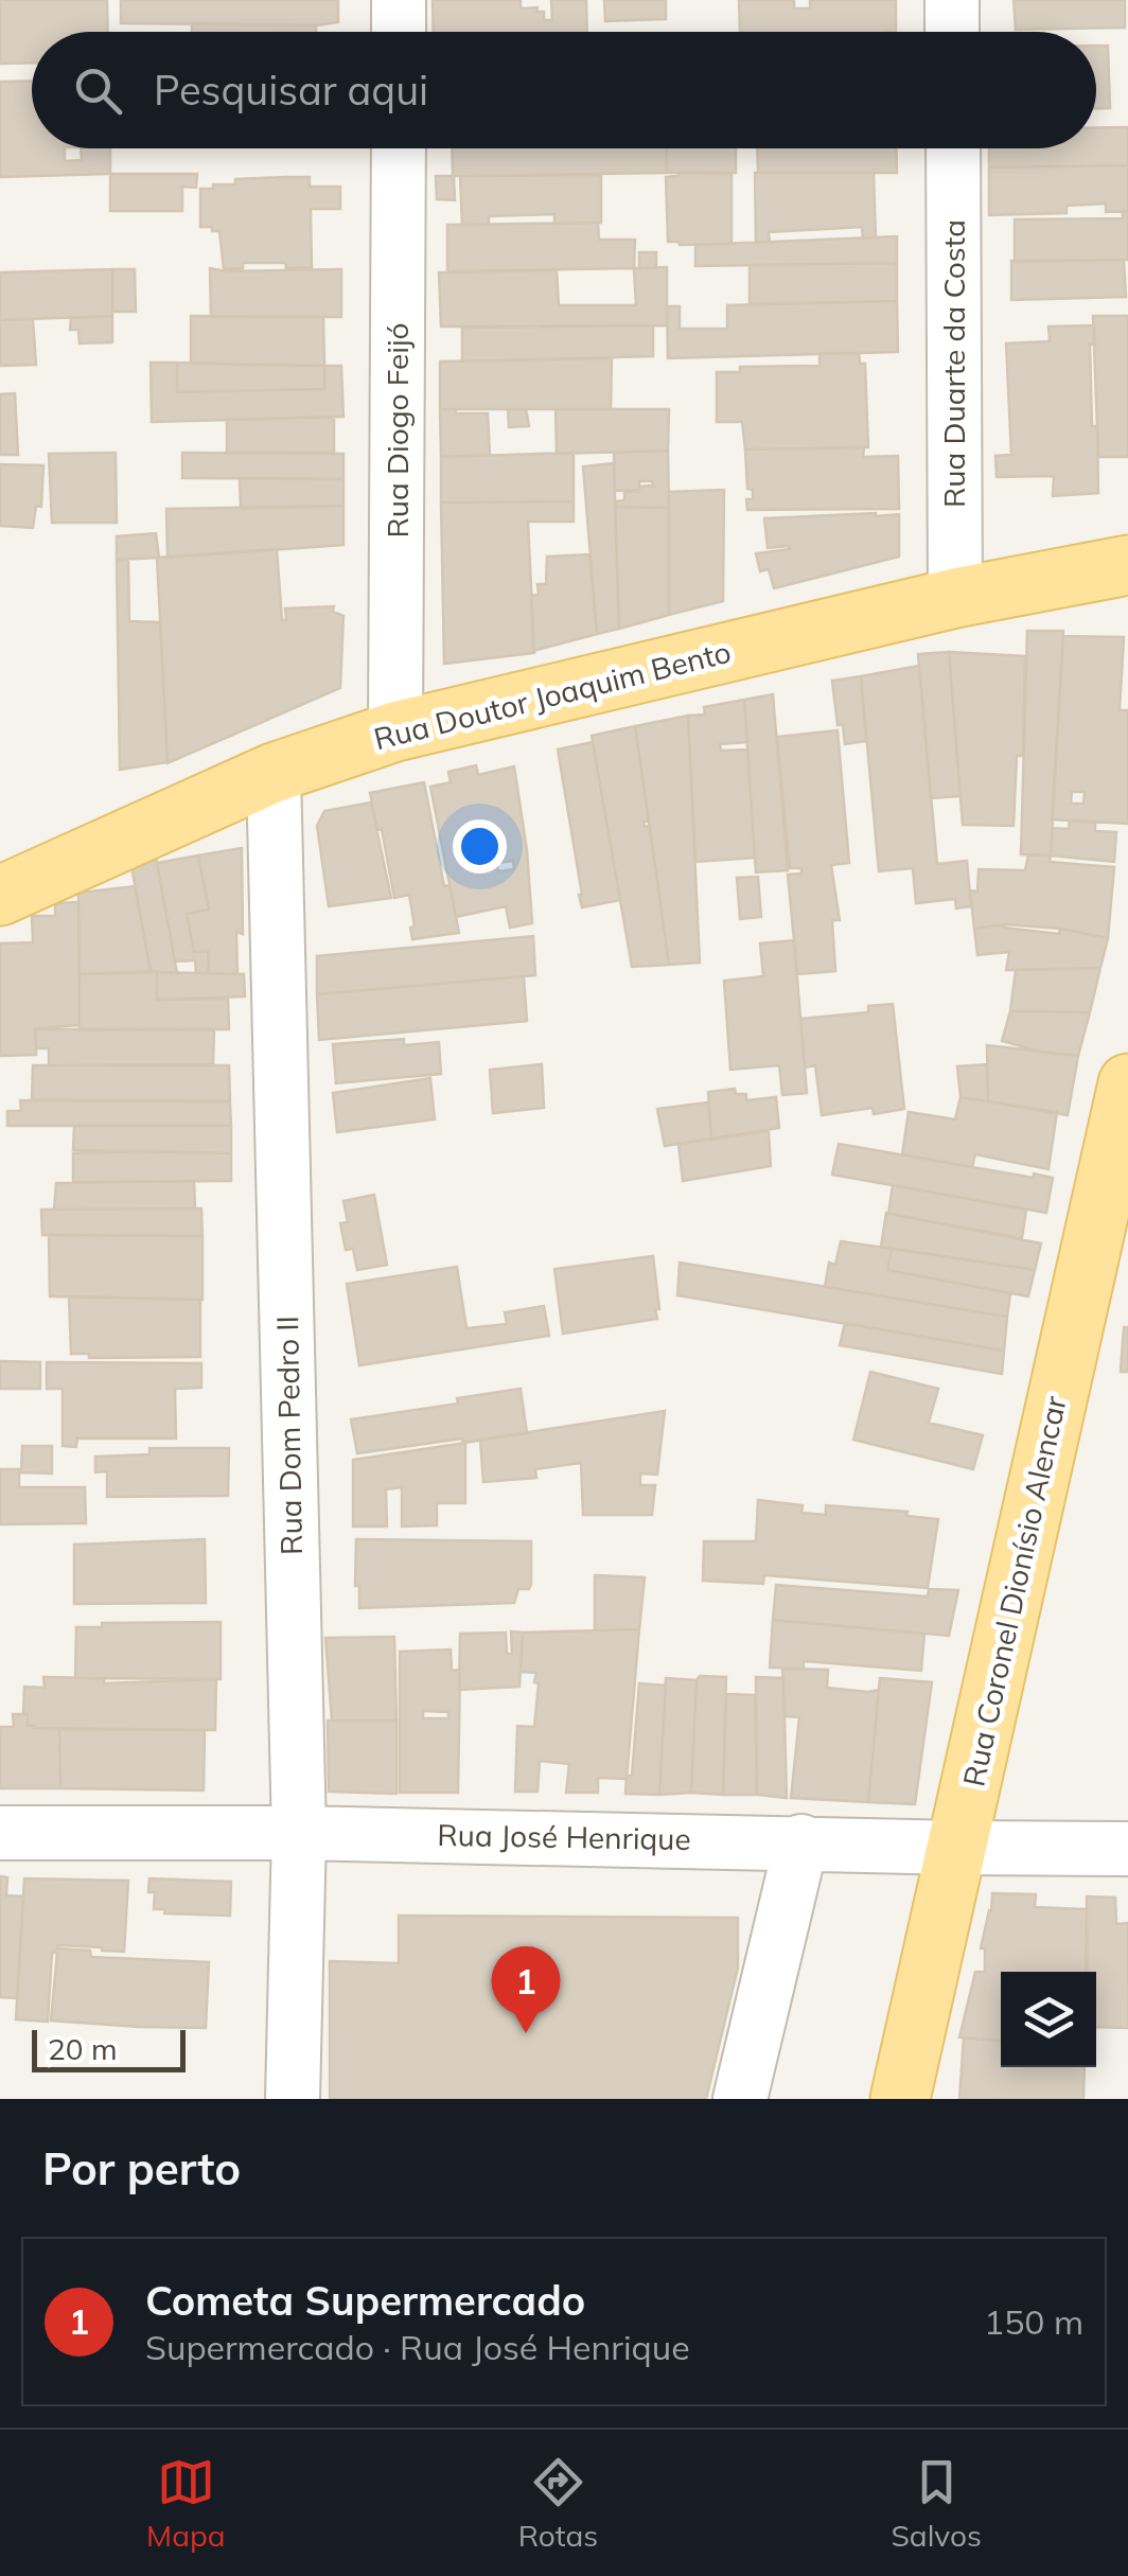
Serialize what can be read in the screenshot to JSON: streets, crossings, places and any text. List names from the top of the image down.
{
  "streets": {
    "main road": ["Rua Doutor Joaquim Bento", "Rua Coronel Dionísio Alencar"],
    "street": [
      "Rua Duarte da Costa",
      "Rua Diogo Feijó",
      "Rua Dom Pedro II",
      "Rua José Henrique"
    ]
  },
  "crossings": [
    ["Rua Duarte da Costa", "Rua Doutor Joaquim Bento"],
    ["Rua Diogo Feijó", "Rua Doutor Joaquim Bento"],
    ["Rua Doutor Joaquim Bento", "Rua Dom Pedro II"],
    ["Rua Dom Pedro II", "Rua José Henrique"],
    ["Rua Coronel Dionísio Alencar", "Rua José Henrique"]
  ],
  "scale_bar": "20 m",
  "page": {
    "search": "Pesquisar aqui",
    "pins": "1",
    "scale": "20 m",
    "heading": "Por perto",
    "list": [
      {
        "mark": "1",
        "name": "Cometa Supermercado",
        "note": "Supermercado · Rua José Henrique",
        "value": "150 m"
      }
    ],
    "nav": ["Mapa", "Rotas", "Salvos"]
  }
}
